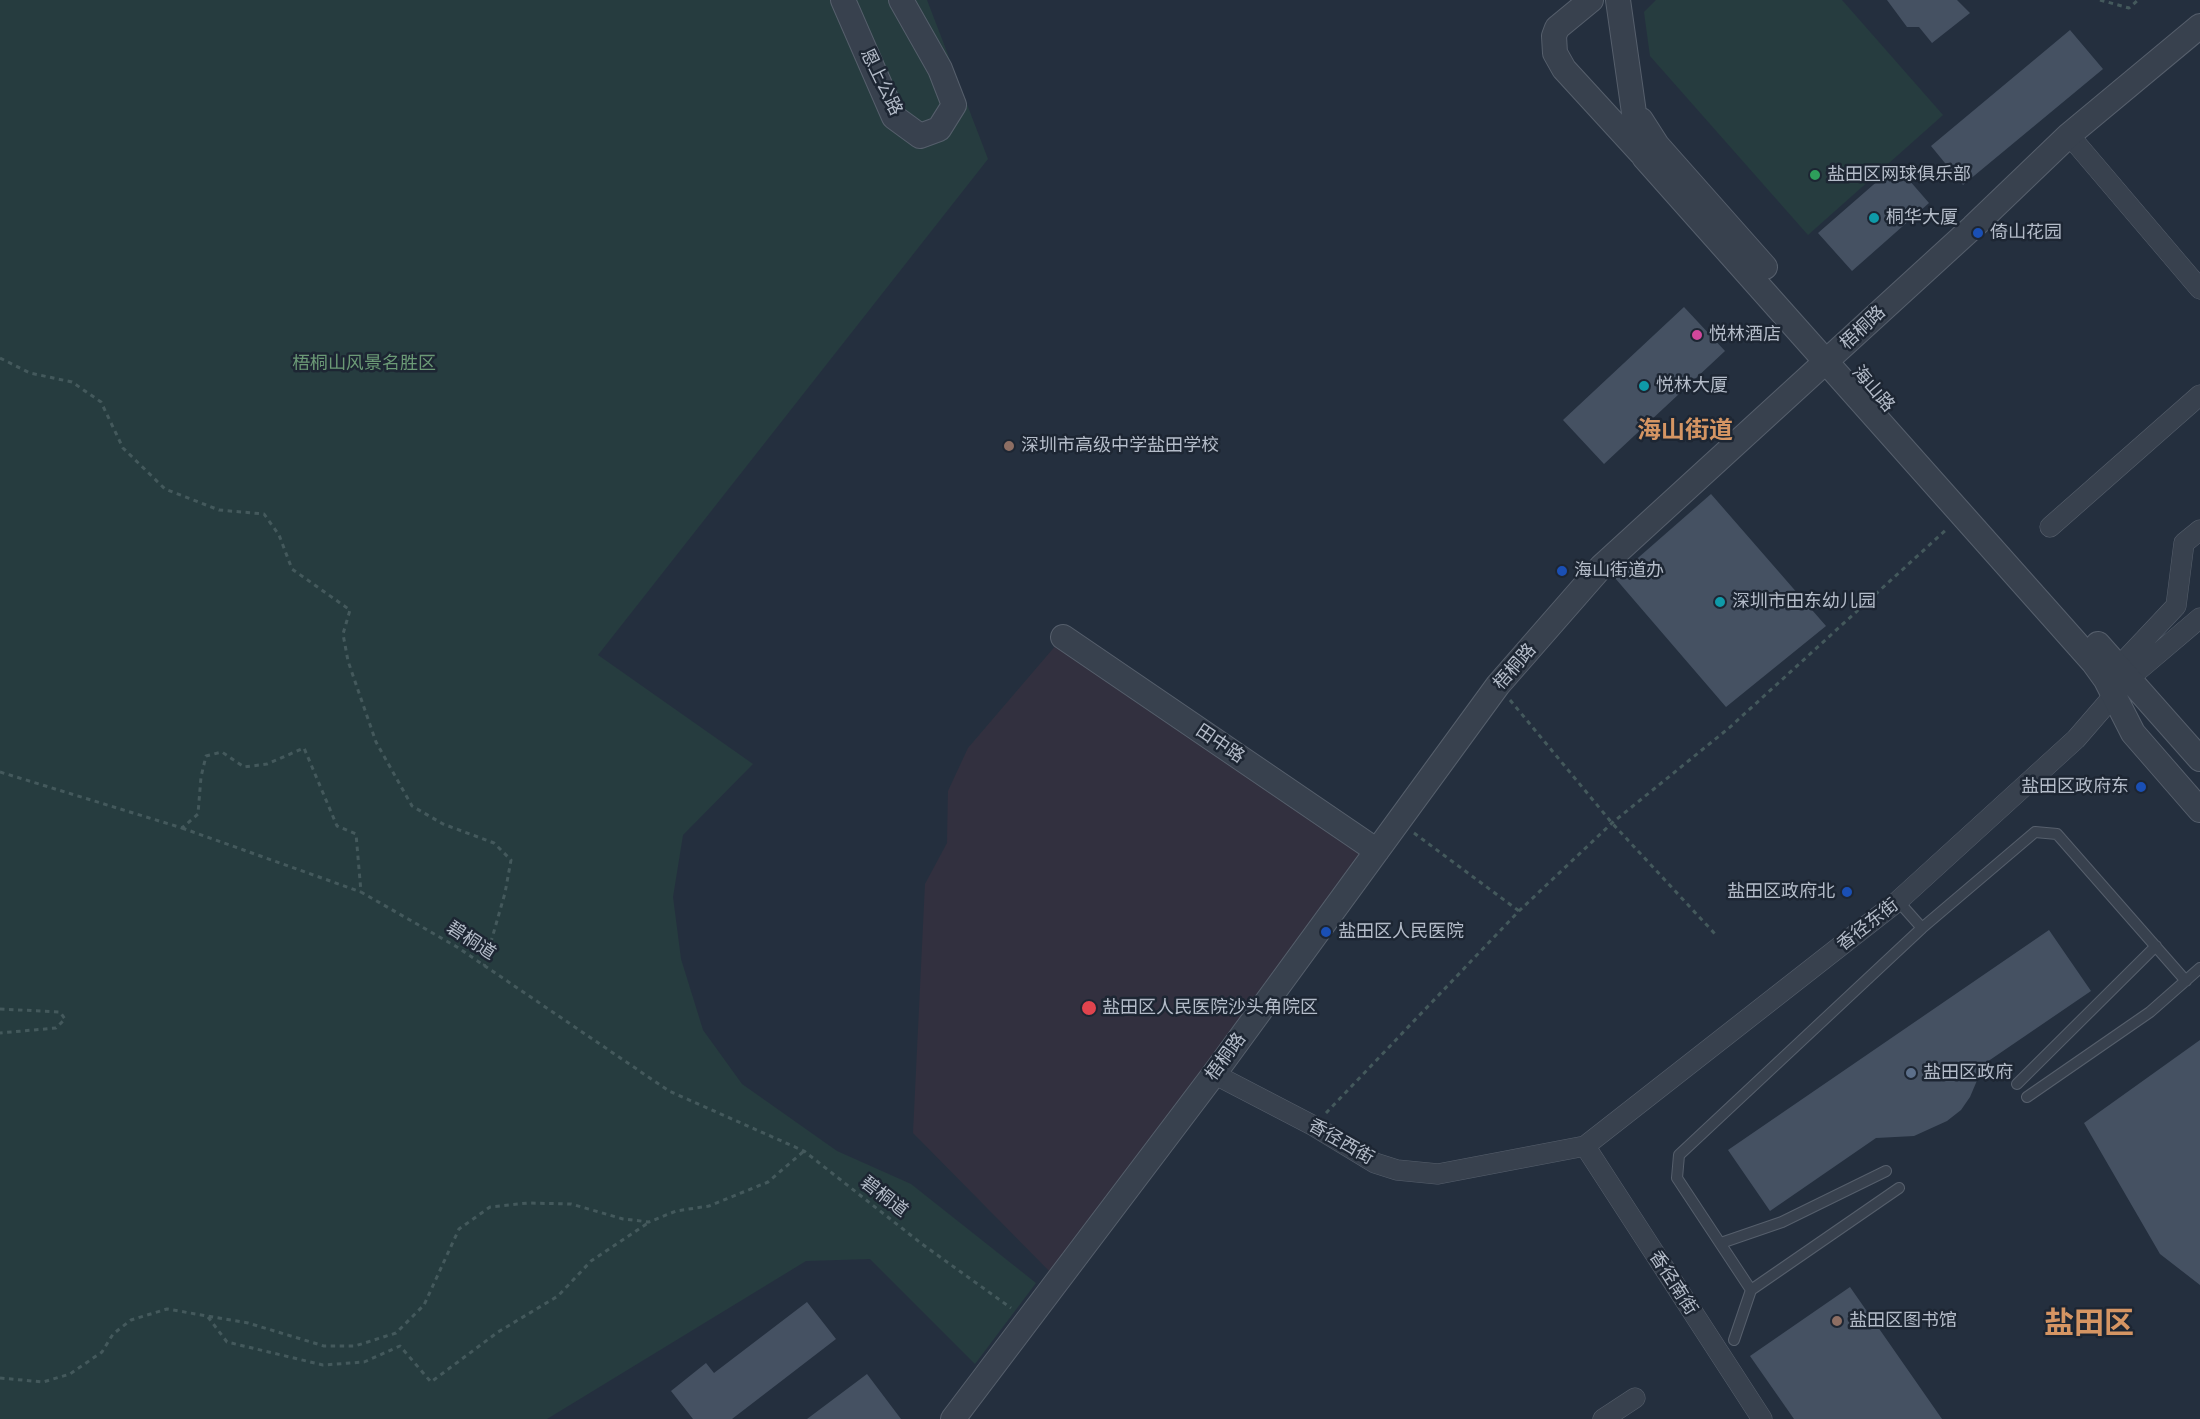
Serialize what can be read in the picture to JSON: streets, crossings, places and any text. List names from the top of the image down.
{
  "streets": {
    "street": [
      "恩上公路",
      "梧桐路",
      "海山路",
      "田中路",
      "香径东街",
      "香径西街",
      "香径南街"
    ],
    "path": ["碧桐道"]
  },
  "crossings": [
    ["梧桐路", "海山路"],
    ["梧桐路", "田中路"],
    ["梧桐路", "香径西街"],
    ["海山路", "香径东街"],
    ["香径东街", "香径西街"],
    ["香径东街", "香径南街"],
    ["香径西街", "香径南街"]
  ],
  "districts": ["海山街道", "盐田区"],
  "parks": ["梧桐山风景名胜区"],
  "places": [
    "盐田区网球俱乐部",
    "桐华大厦",
    "倚山花园",
    "悦林酒店",
    "悦林大厦",
    "深圳市高级中学盐田学校",
    "海山街道办",
    "深圳市田东幼儿园",
    "盐田区政府东",
    "盐田区政府北",
    "盐田区人民医院",
    "盐田区人民医院沙头角院区",
    "盐田区政府",
    "盐田区图书馆"
  ]
}
